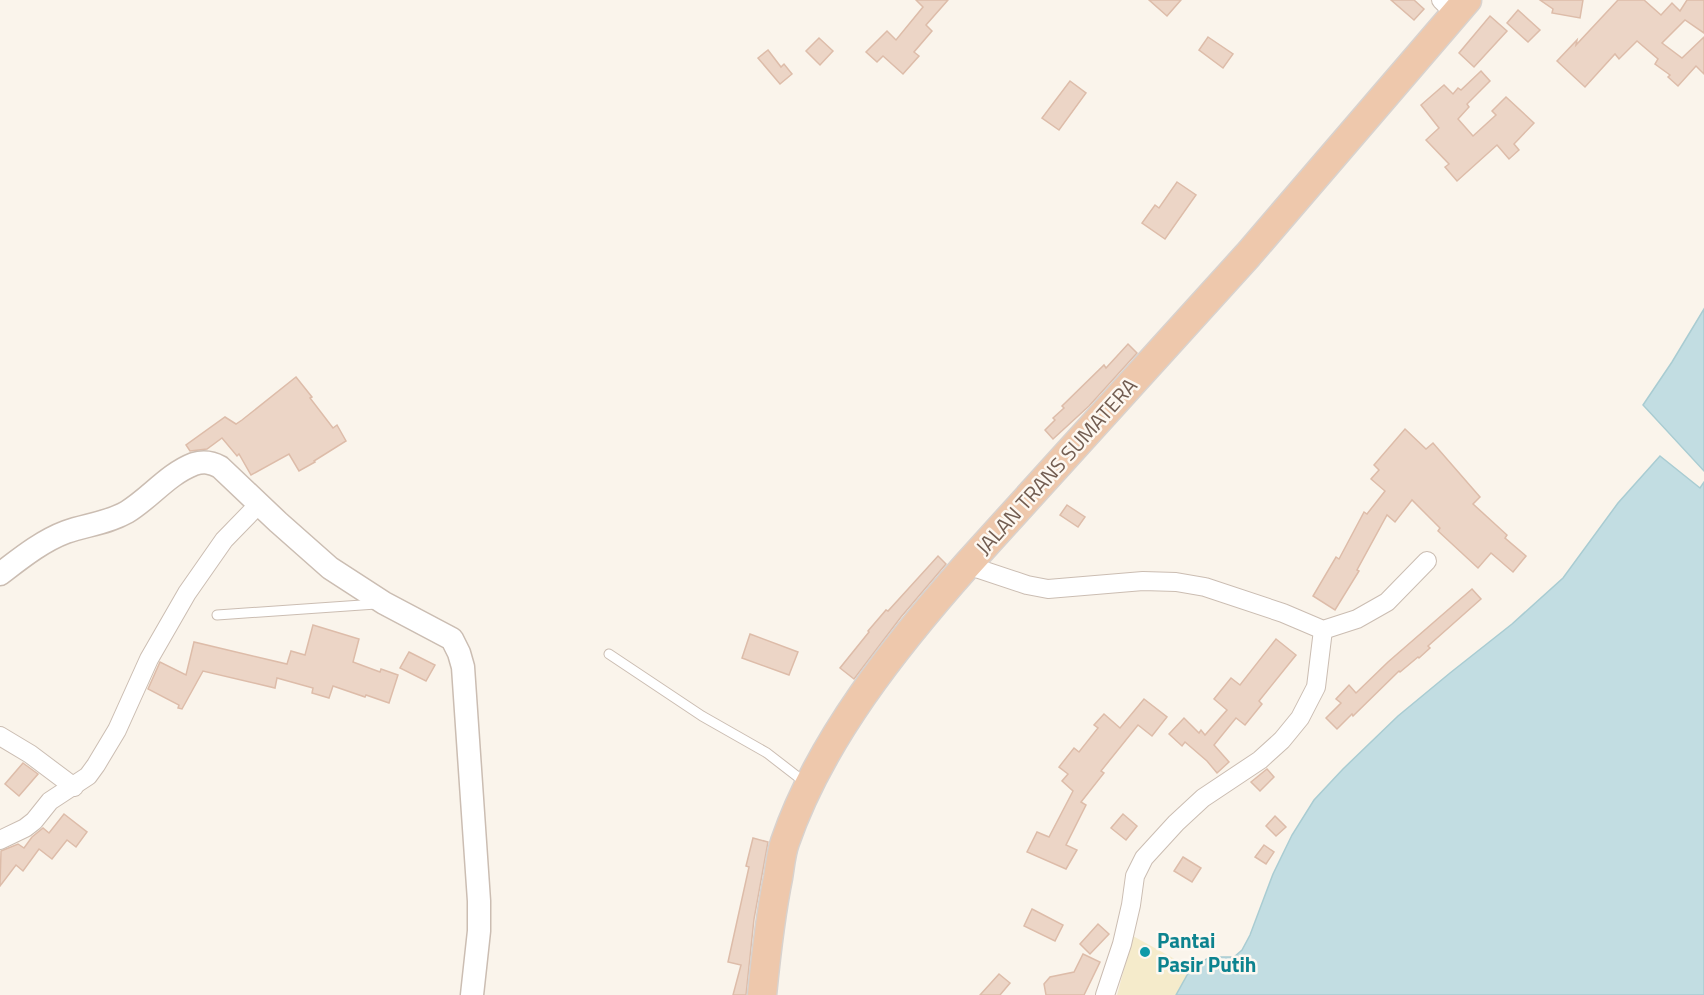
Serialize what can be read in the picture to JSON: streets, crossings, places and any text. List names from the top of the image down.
{
  "streets": {
    "highway": ["JALAN TRANS SUMATERA"]
  },
  "places": ["Pantai Pasir Putih"]
}
